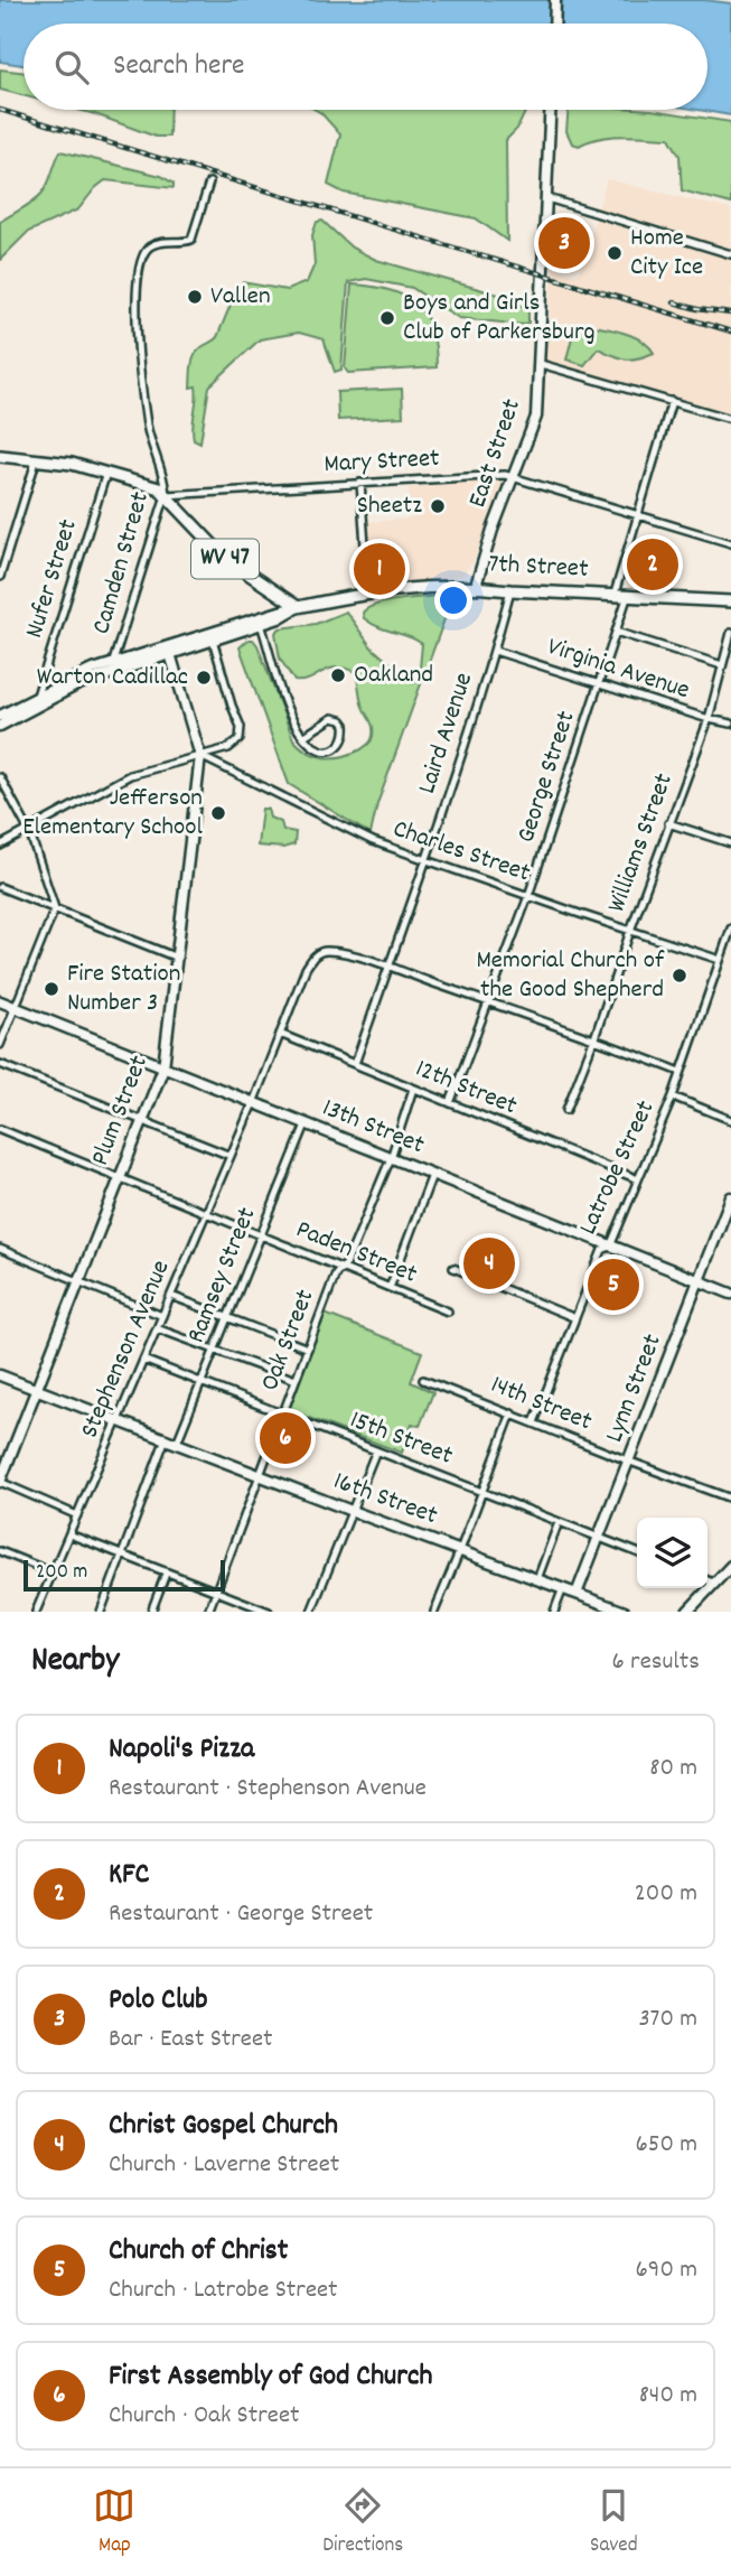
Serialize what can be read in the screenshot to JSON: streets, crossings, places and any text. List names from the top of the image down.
{
  "streets": {
    "main road": ["WV 47", "7th Street"],
    "street": [
      "East Street",
      "Mary Street",
      "Camden Street",
      "Nufer Street",
      "Virginia Avenue",
      "Laird Avenue",
      "George Street",
      "Williams Street",
      "Charles Street",
      "12th Street",
      "Plum Street",
      "13th Street",
      "Latrobe Street",
      "Paden Street",
      "Ramsey Street",
      "Oak Street",
      "Stephenson Avenue",
      "Lynn Street",
      "14th Street",
      "15th Street",
      "16th Street"
    ]
  },
  "crossings": [
    ["East Street", "Mary Street"],
    ["East Street", "7th Street"],
    ["Mary Street", "WV 47"],
    ["Mary Street", "Camden Street"],
    ["WV 47", "Camden Street"],
    ["WV 47", "7th Street"],
    ["WV 47", "Nufer Street"],
    ["Camden Street", "7th Street"],
    ["7th Street", "Nufer Street"],
    ["7th Street", "Laird Avenue"],
    ["7th Street", "George Street"],
    ["7th Street", "Plum Street"],
    ["Virginia Avenue", "Laird Avenue"],
    ["Virginia Avenue", "George Street"],
    ["Virginia Avenue", "Williams Street"],
    ["Laird Avenue", "Charles Street"],
    ["Laird Avenue", "12th Street"],
    ["Laird Avenue", "Stephenson Avenue"],
    ["George Street", "Charles Street"],
    ["George Street", "12th Street"],
    ["Williams Street", "Charles Street"],
    ["Charles Street", "Plum Street"],
    ["Charles Street", "Latrobe Street"],
    ["12th Street", "Latrobe Street"],
    ["12th Street", "Oak Street"],
    ["12th Street", "Stephenson Avenue"],
    ["Plum Street", "13th Street"],
    ["Plum Street", "16th Street"],
    ["13th Street", "Latrobe Street"],
    ["13th Street", "Ramsey Street"],
    ["13th Street", "Oak Street"],
    ["13th Street", "Stephenson Avenue"],
    ["13th Street", "Lynn Street"],
    ["Latrobe Street", "14th Street"],
    ["Paden Street", "Ramsey Street"],
    ["Paden Street", "Oak Street"],
    ["Paden Street", "Stephenson Avenue"],
    ["Ramsey Street", "15th Street"],
    ["Ramsey Street", "16th Street"],
    ["Oak Street", "15th Street"],
    ["Oak Street", "16th Street"],
    ["Stephenson Avenue", "15th Street"],
    ["Stephenson Avenue", "16th Street"],
    ["Lynn Street", "14th Street"],
    ["Lynn Street", "15th Street"],
    ["Lynn Street", "16th Street"]
  ],
  "places": [
    "Home City Ice",
    "Vallen",
    "Boys and Girls Club of Parkersburg",
    "Sheetz",
    "Oakland",
    "Warton Cadillac",
    "Jefferson Elementary School",
    "Memorial Church of the Good Shepherd",
    "Fire Station Number 3"
  ],
  "scale_bar": "200 m",
  "page": {
    "search": "Search here",
    "pins": [
      "3",
      "2",
      "1",
      "4",
      "5",
      "6"
    ],
    "scale": "200 m",
    "heading": ["Nearby", "6 results"],
    "list": [
      {
        "mark": "1",
        "name": "Napoli's Pizza",
        "note": "Restaurant · Stephenson Avenue",
        "value": "80 m"
      },
      {
        "mark": "2",
        "name": "KFC",
        "note": "Restaurant · George Street",
        "value": "200 m"
      },
      {
        "mark": "3",
        "name": "Polo Club",
        "note": "Bar · East Street",
        "value": "370 m"
      },
      {
        "mark": "4",
        "name": "Christ Gospel Church",
        "note": "Church · Laverne Street",
        "value": "650 m"
      },
      {
        "mark": "5",
        "name": "Church of Christ",
        "note": "Church · Latrobe Street",
        "value": "690 m"
      },
      {
        "mark": "6",
        "name": "First Assembly of God Church",
        "note": "Church · Oak Street",
        "value": "840 m"
      }
    ],
    "nav": ["Map", "Directions", "Saved"]
  }
}
